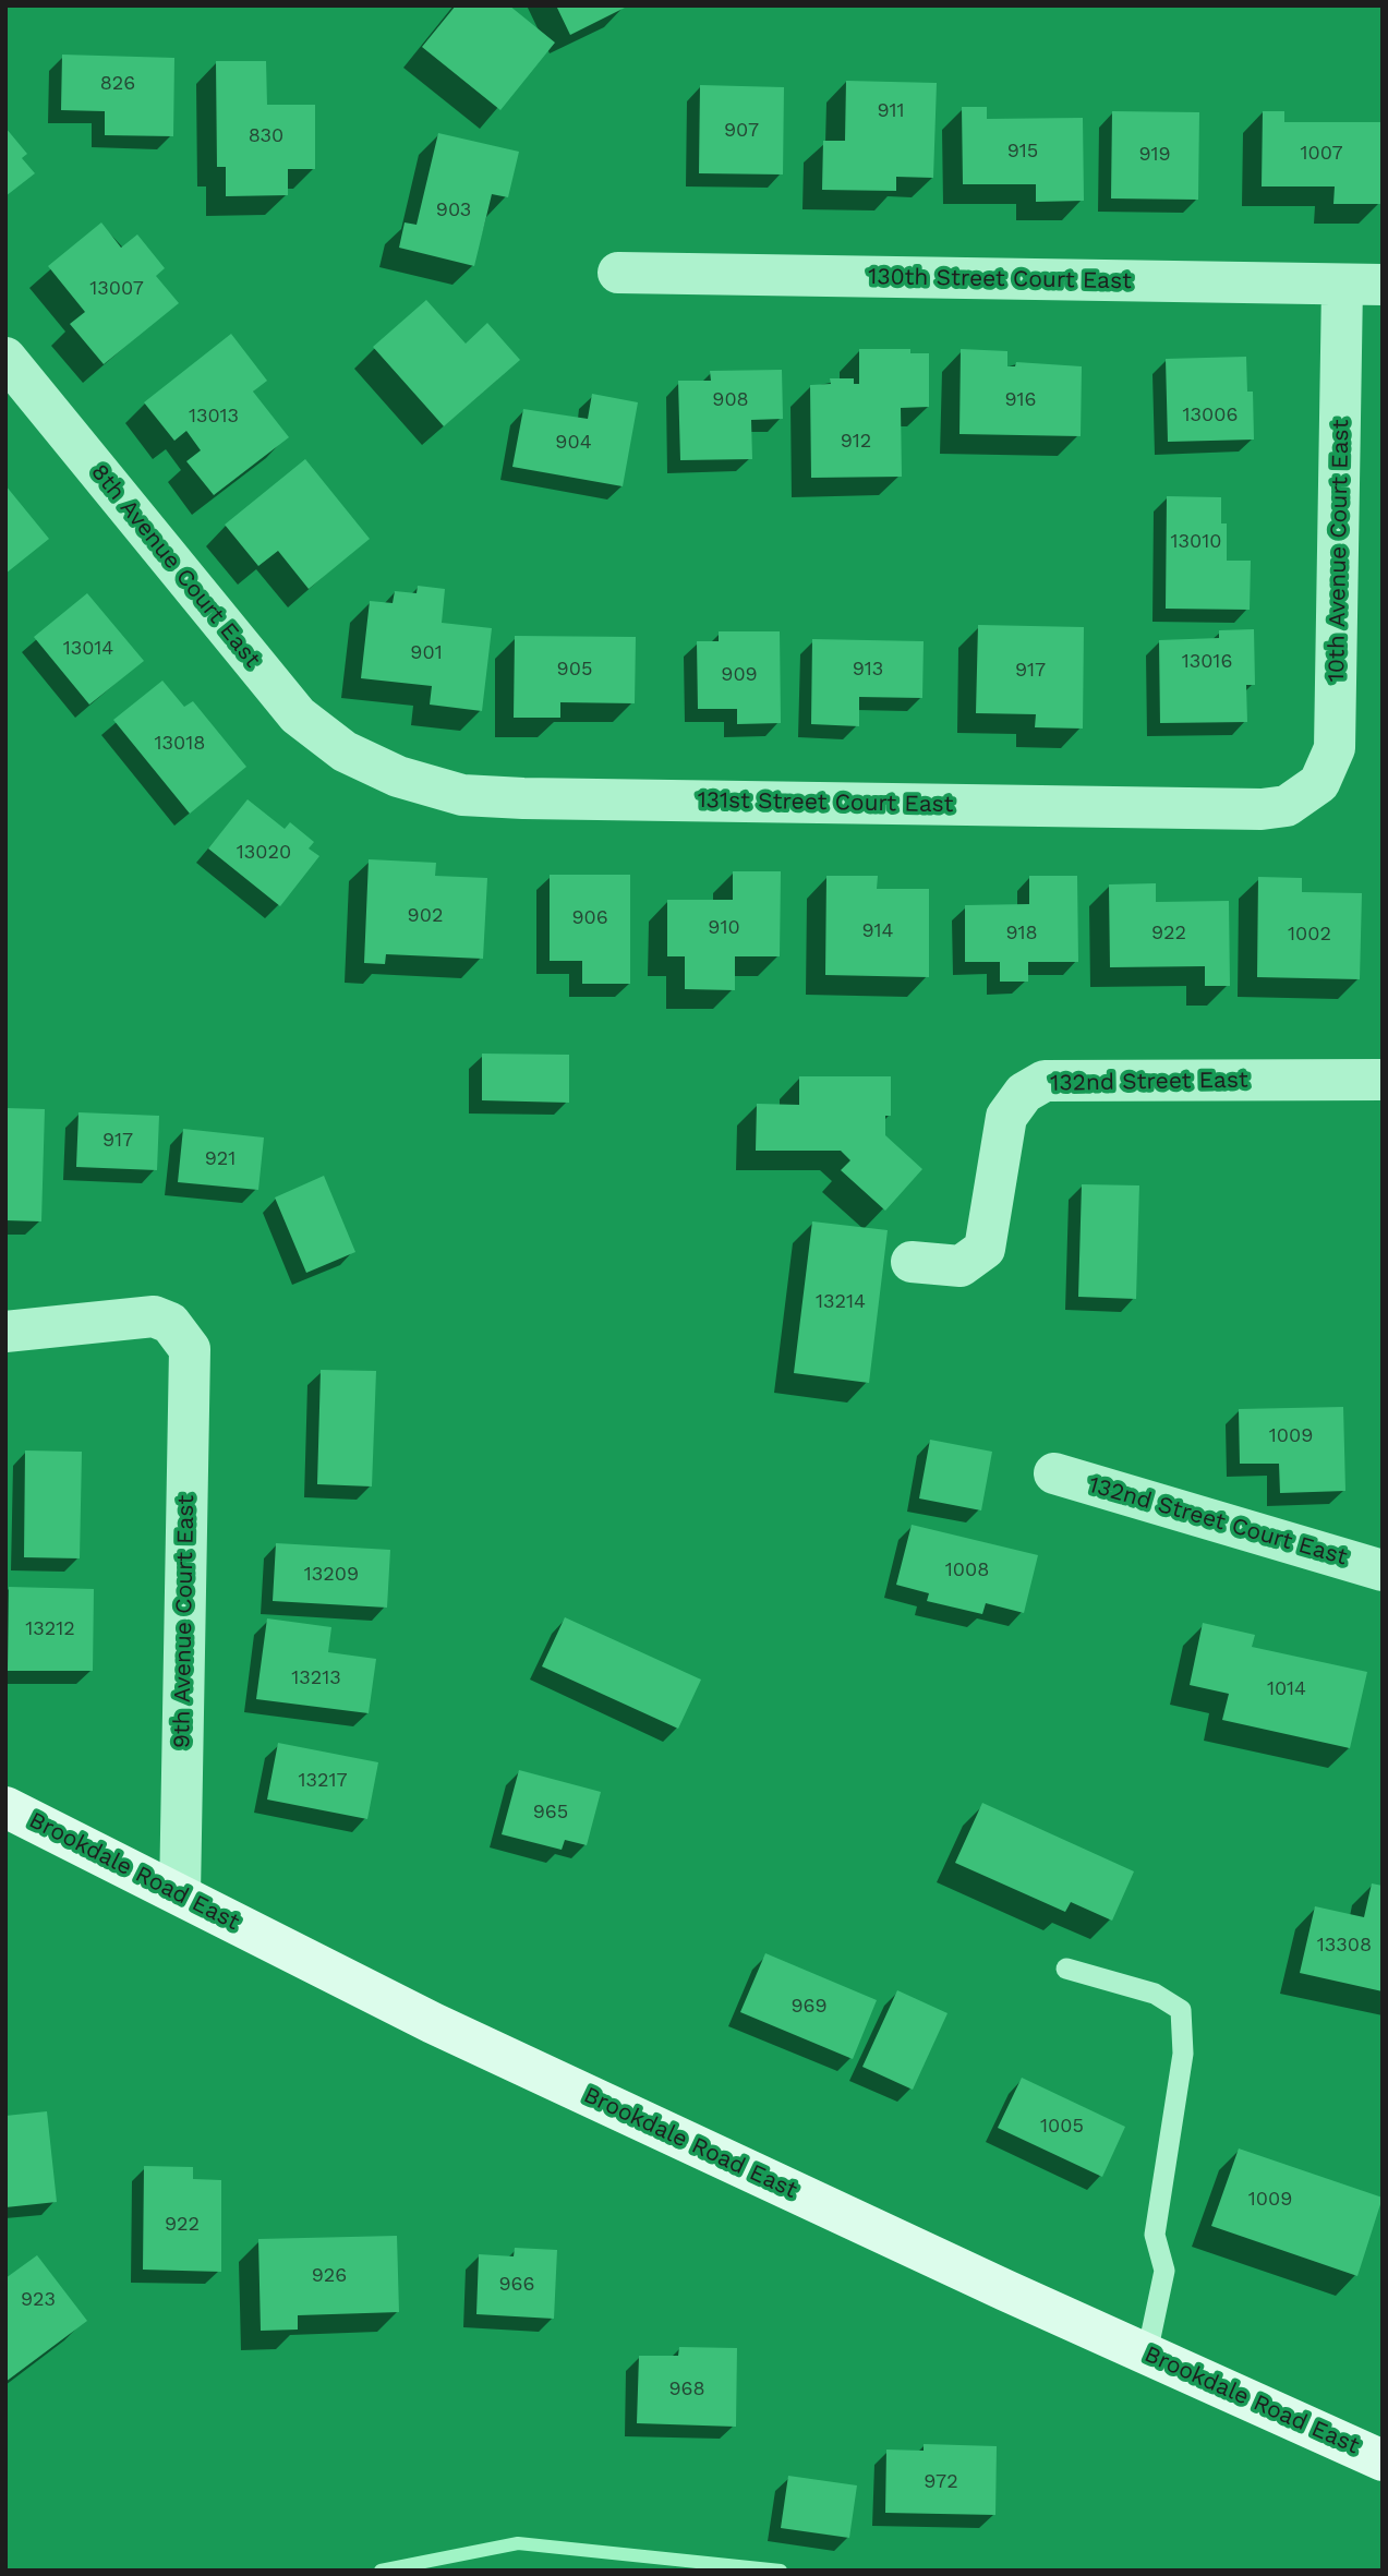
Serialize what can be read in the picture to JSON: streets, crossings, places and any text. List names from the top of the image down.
{
  "streets": {
    "main road": ["Brookdale Road East"],
    "street": [
      "130th Street Court East",
      "10th Avenue Court East",
      "8th Avenue Court East",
      "131st Street Court East",
      "132nd Street East",
      "132nd Street Court East",
      "9th Avenue Court East"
    ]
  },
  "crossings": [
    ["130th Street Court East", "10th Avenue Court East"],
    ["10th Avenue Court East", "131st Street Court East"],
    ["8th Avenue Court East", "131st Street Court East"],
    ["9th Avenue Court East", "Brookdale Road East"]
  ],
  "house_numbers": [
    "826",
    "911",
    "907",
    "830",
    "915",
    "1007",
    "919",
    "903",
    "13007",
    "908",
    "916",
    "13006",
    "13013",
    "912",
    "904",
    "13010",
    "13014",
    "901",
    "13016",
    "905",
    "913",
    "917",
    "909",
    "13018",
    "13020",
    "902",
    "906",
    "910",
    "914",
    "918",
    "922",
    "1002",
    "917",
    "921",
    "13214",
    "1009",
    "1008",
    "13209",
    "13212",
    "13213",
    "1014",
    "13217",
    "965",
    "13308",
    "969",
    "1005",
    "1009",
    "922",
    "926",
    "966",
    "923",
    "968",
    "972"
  ]
}
